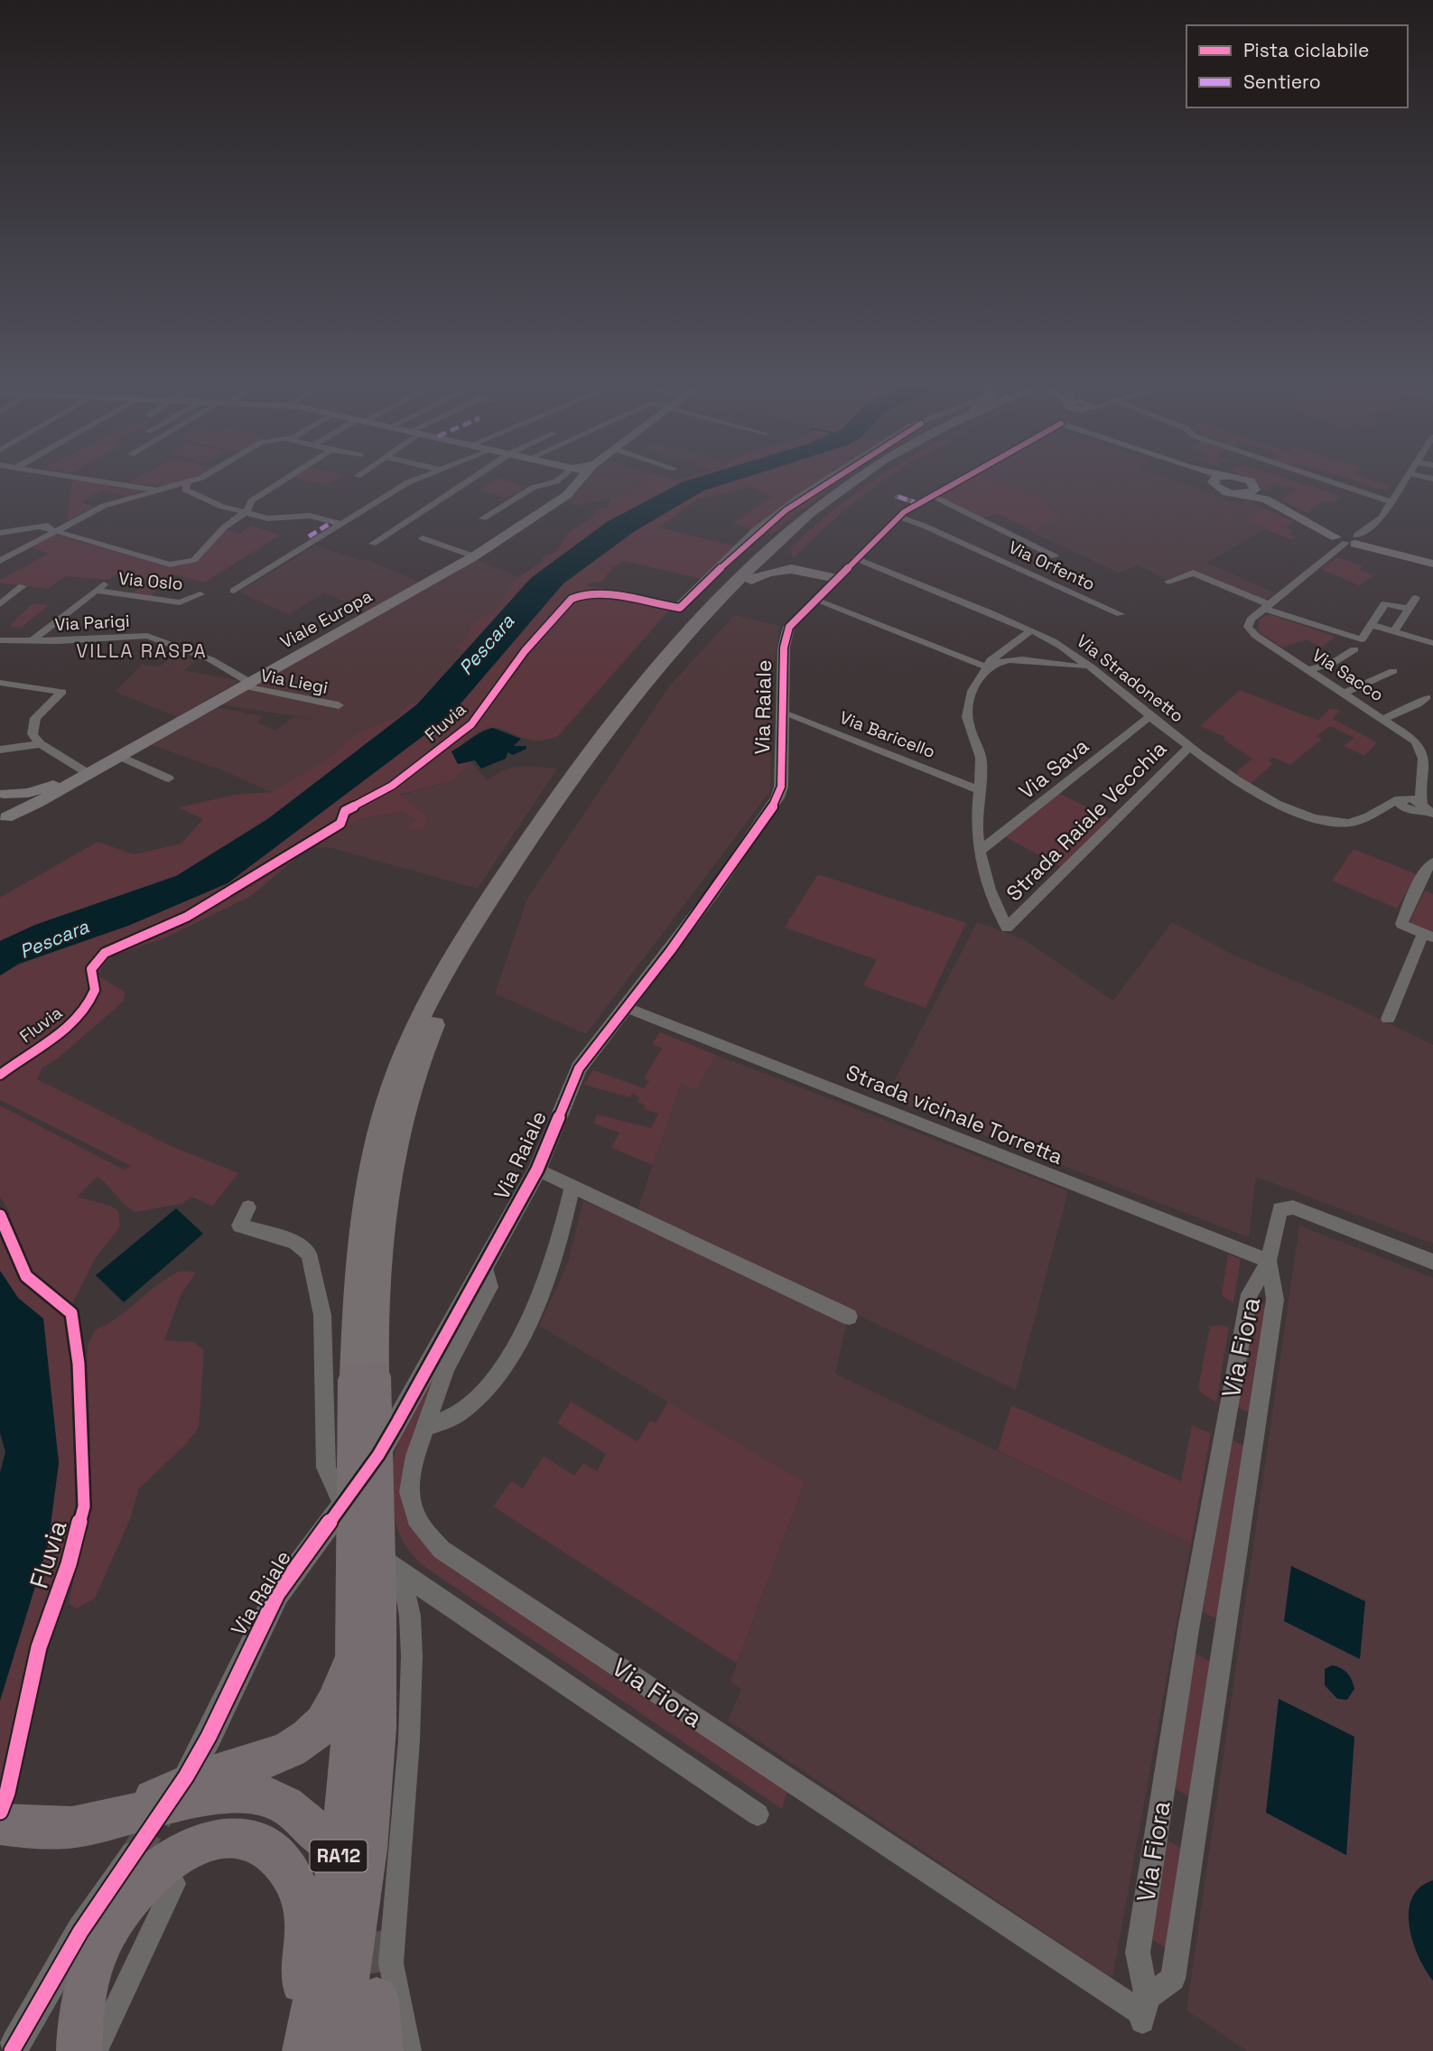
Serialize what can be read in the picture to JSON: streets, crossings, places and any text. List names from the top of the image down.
{
  "streets": {
    "highway": ["RA12"],
    "main road": ["Viale Europa"],
    "street": [
      "Via Orfento",
      "Via Oslo",
      "Via Parigi",
      "Via Sacco",
      "Via Stradonetto",
      "Via Liegi",
      "Via Raiale",
      "Via Baricello",
      "Via Sava",
      "Strada Raiale Vecchia",
      "Strada vicinale Torretta",
      "Via Fiora"
    ],
    "cycle path": ["Fluvia"]
  },
  "crossings": [
    ["Via Orfento", "Via Raiale"],
    ["Via Oslo", "Via Parigi"],
    ["Viale Europa", "Via Parigi"],
    ["Viale Europa", "Via Liegi"],
    ["Via Parigi", "Via Liegi"],
    ["Via Sacco", "Via Stradonetto"],
    ["Via Stradonetto", "Via Raiale"],
    ["Via Stradonetto", "Via Sava"],
    ["Via Stradonetto", "Strada Raiale Vecchia"],
    ["Via Raiale", "Via Baricello"],
    ["Via Raiale", "Strada vicinale Torretta"],
    ["Via Raiale", "Via Fiora"],
    ["Via Baricello", "Strada Raiale Vecchia"],
    ["Via Sava", "Strada Raiale Vecchia"],
    ["Strada vicinale Torretta", "Via Fiora"]
  ],
  "districts": ["VILLA RASPA"],
  "water": ["Pescara"],
  "legend": ["Pista ciclabile", "Sentiero"]
}
